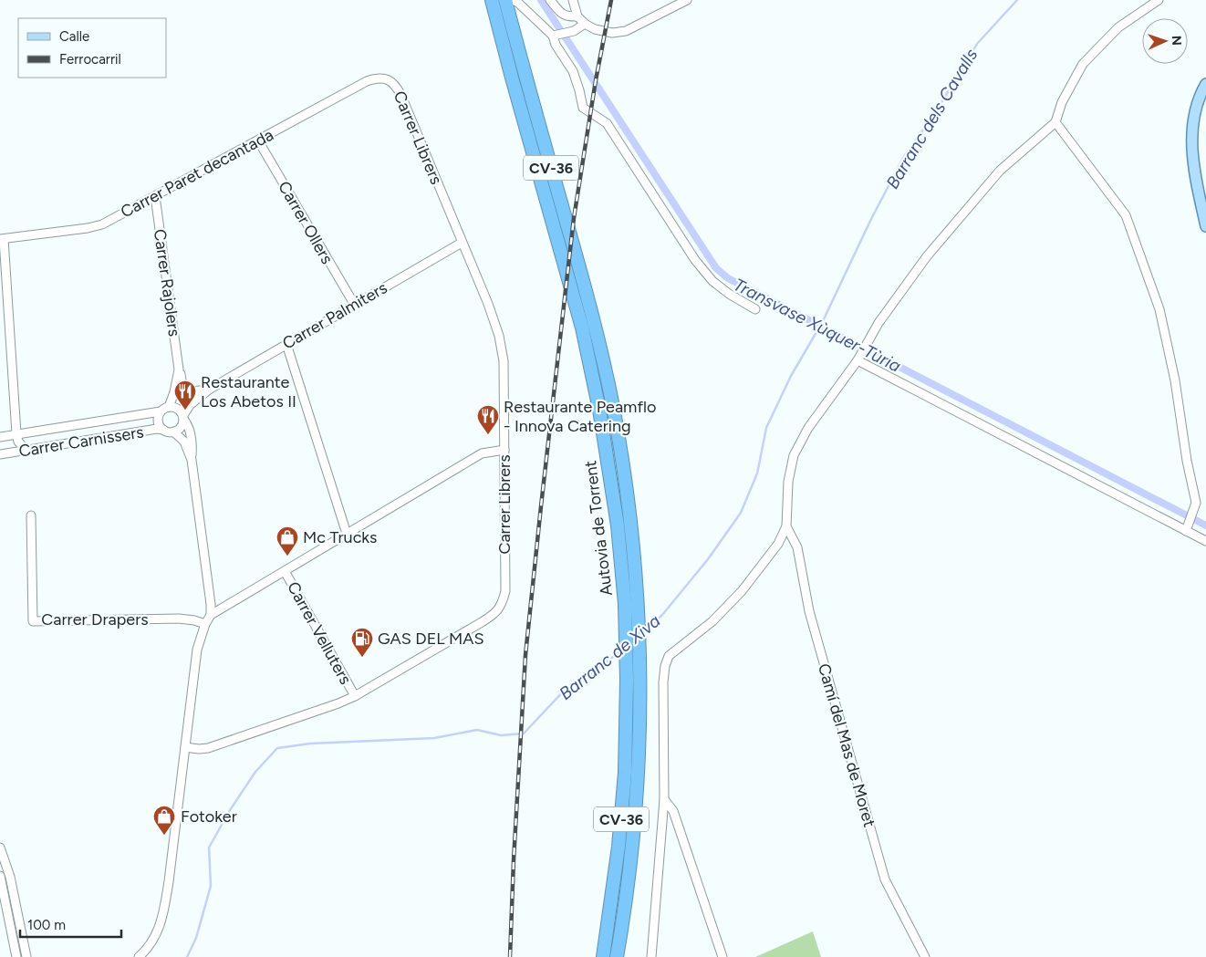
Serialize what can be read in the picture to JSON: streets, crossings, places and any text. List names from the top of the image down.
{
  "streets": {
    "highway": ["CV-36", "Autovia de Torrent"],
    "street": [
      "Carrer Librers",
      "Carrer Paret decantada",
      "Carrer Ollers",
      "Carrer Rajolers",
      "Carrer Palmiters",
      "Carrer Carnissers",
      "Carrer Drapers",
      "Carrer Velluters",
      "Camí del Mas de Moret"
    ]
  },
  "crossings": [
    ["Carrer Librers", "Carrer Paret decantada"],
    ["Carrer Librers", "Carrer Palmiters"],
    ["Carrer Librers", "Carrer Velluters"],
    ["Carrer Paret decantada", "Carrer Ollers"],
    ["Carrer Paret decantada", "Carrer Rajolers"],
    ["Carrer Ollers", "Carrer Palmiters"],
    ["Carrer Rajolers", "Carrer Palmiters"],
    ["Carrer Rajolers", "Carrer Carnissers"],
    ["Carrer Palmiters", "Carrer Carnissers"]
  ],
  "water": ["Barranc dels Cavalls", "Transvase Xùquer-Tùria", "Barranc de Xiva"],
  "places": {
    "restaurant": ["Restaurante Los Abetos II", "Restaurante Peamflo - Innova Catering"],
    "shop": ["Mc Trucks", "Fotoker"],
    "fuel station": ["GAS DEL MAS"]
  },
  "legend": ["Calle", "Ferrocarril"],
  "scale_bar": "100 m",
  "north": "right"
}
